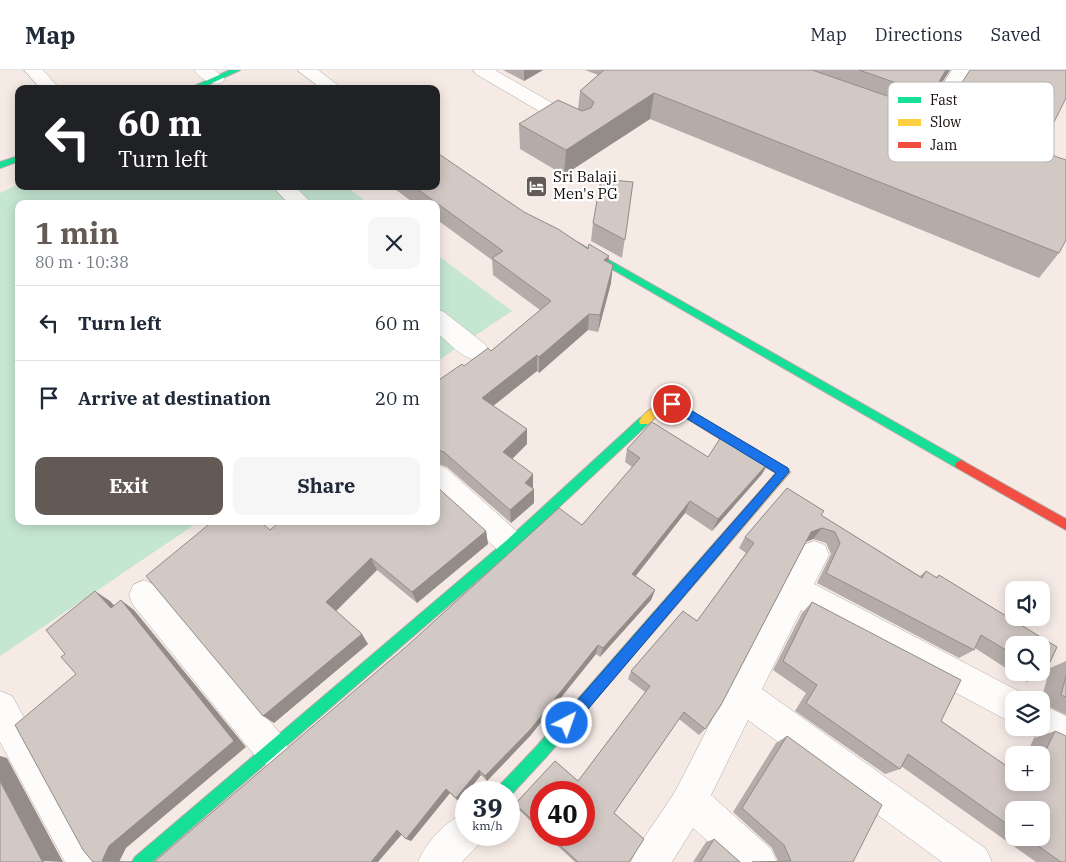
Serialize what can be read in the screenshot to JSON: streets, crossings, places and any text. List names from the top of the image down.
{
  "places": {
    "hotel": ["Sri Balaji Men's PG"]
  },
  "legend": ["Fast", "Slow", "Jam"],
  "page": {
    "header": "Map",
    "nav": ["Map", "Directions", "Saved"],
    "turn": ["60 m", "Turn left"],
    "heading": ["1 min", "80 m · 10:38"],
    "list": [
      {
        "name": "Turn left",
        "value": "60 m"
      },
      {
        "name": "Arrive at destination",
        "value": "20 m"
      }
    ],
    "buttons": ["Exit", "Share"],
    "map_buttons": ["+", "−"],
    "speed": "39 km/h",
    "limit": "40"
  }
}
